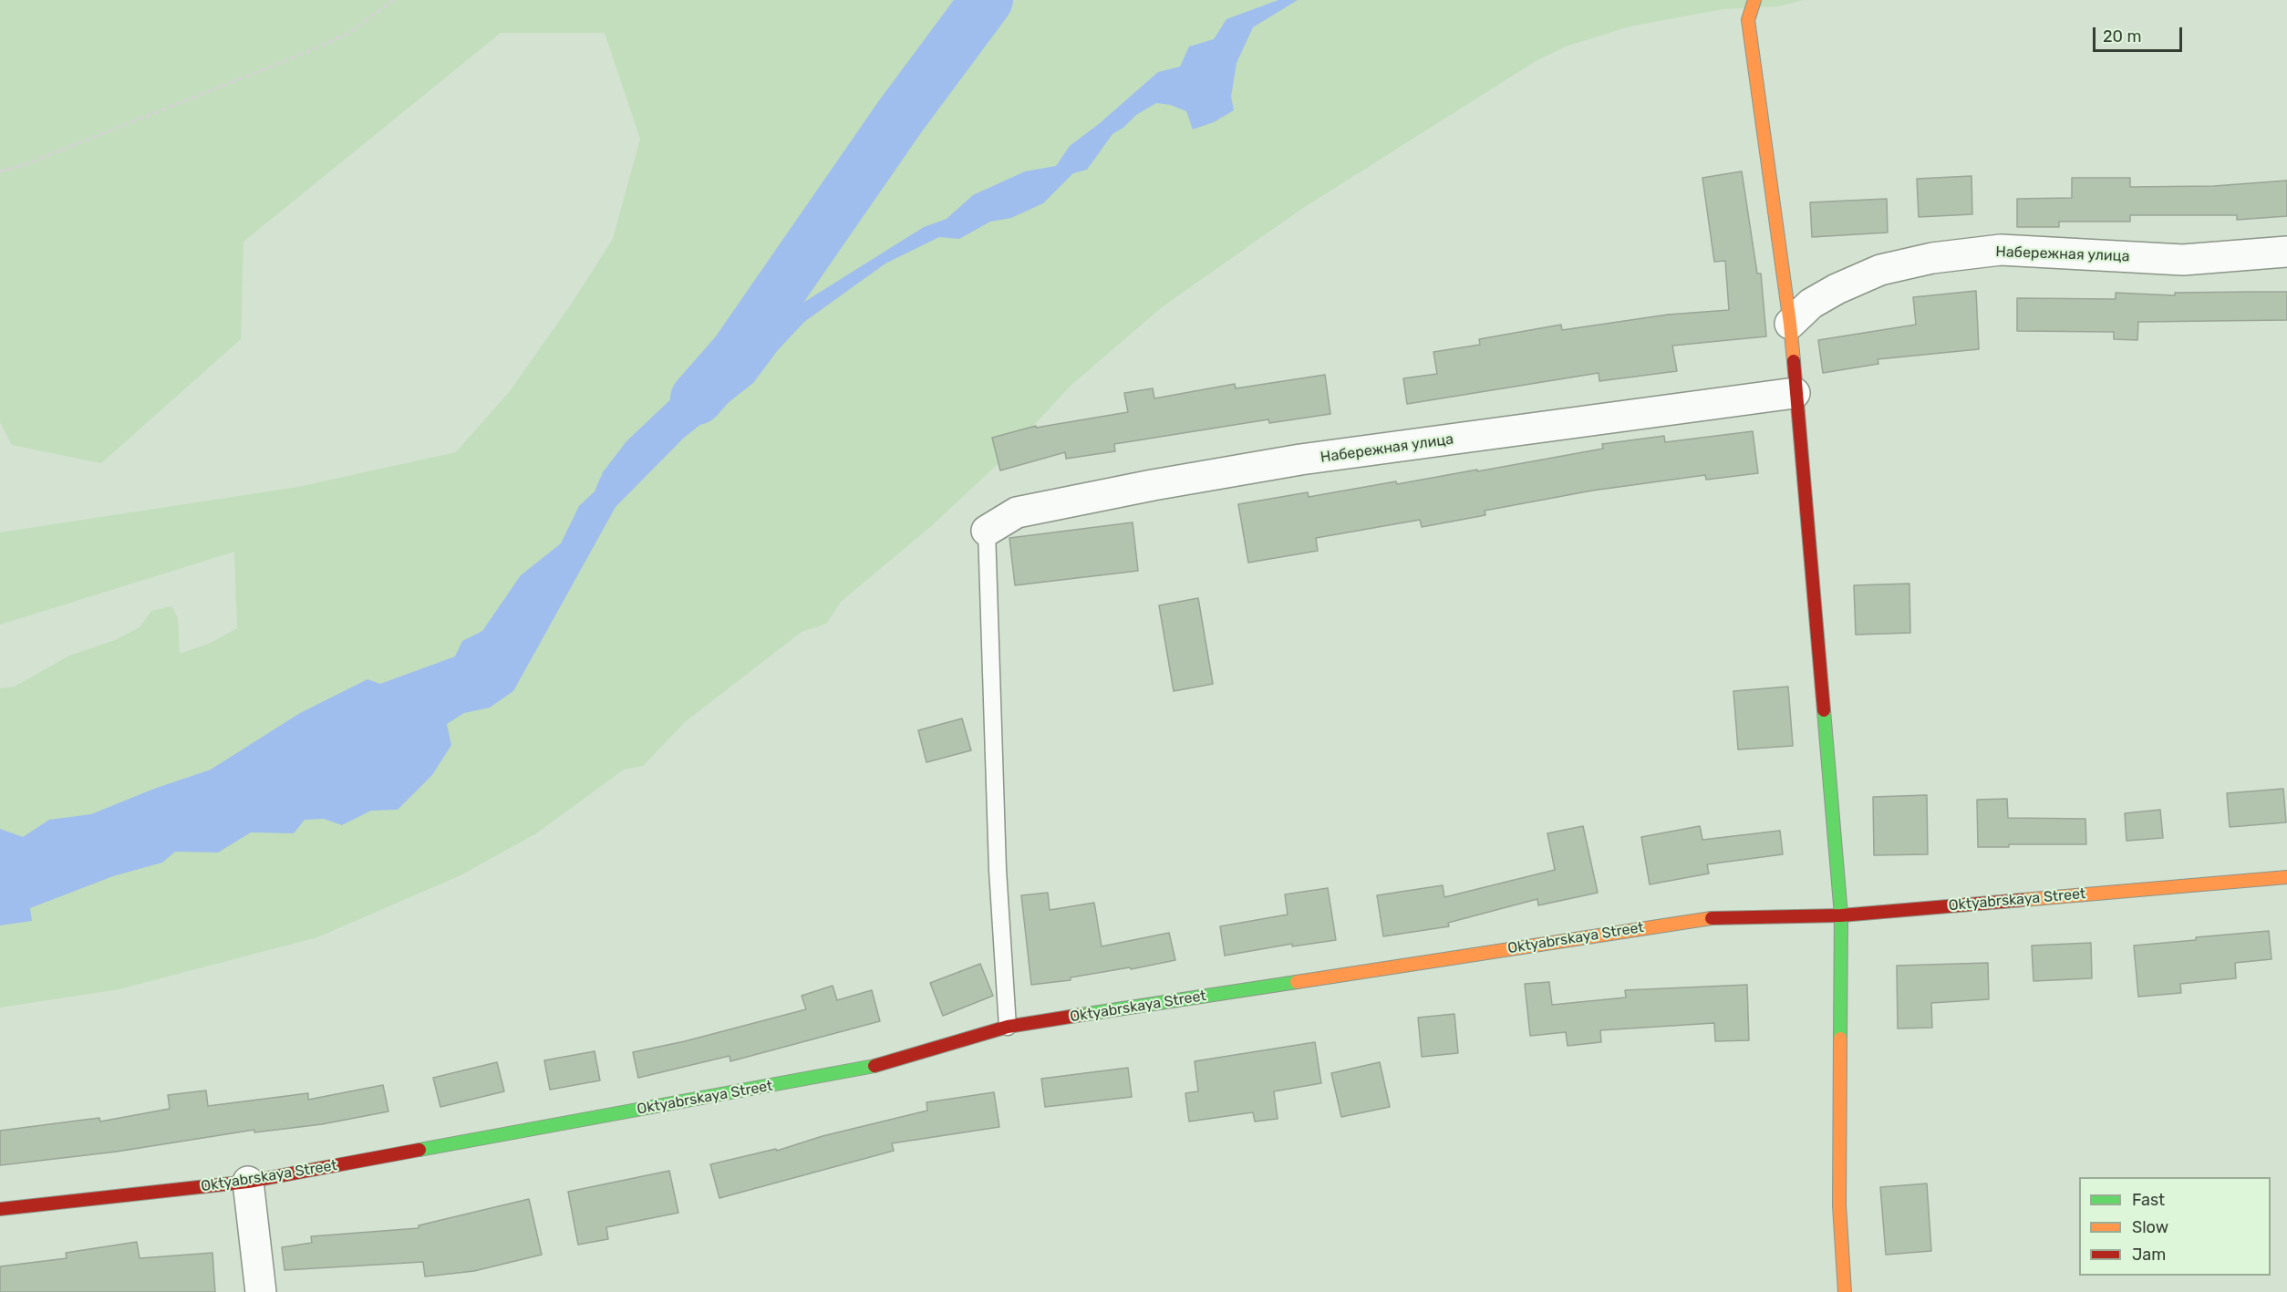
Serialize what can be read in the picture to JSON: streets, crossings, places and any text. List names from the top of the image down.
{
  "streets": {
    "street": ["Набережная улица", "Oktyabrskaya Street"]
  },
  "legend": ["Fast", "Slow", "Jam"],
  "scale_bar": "20 m"
}
